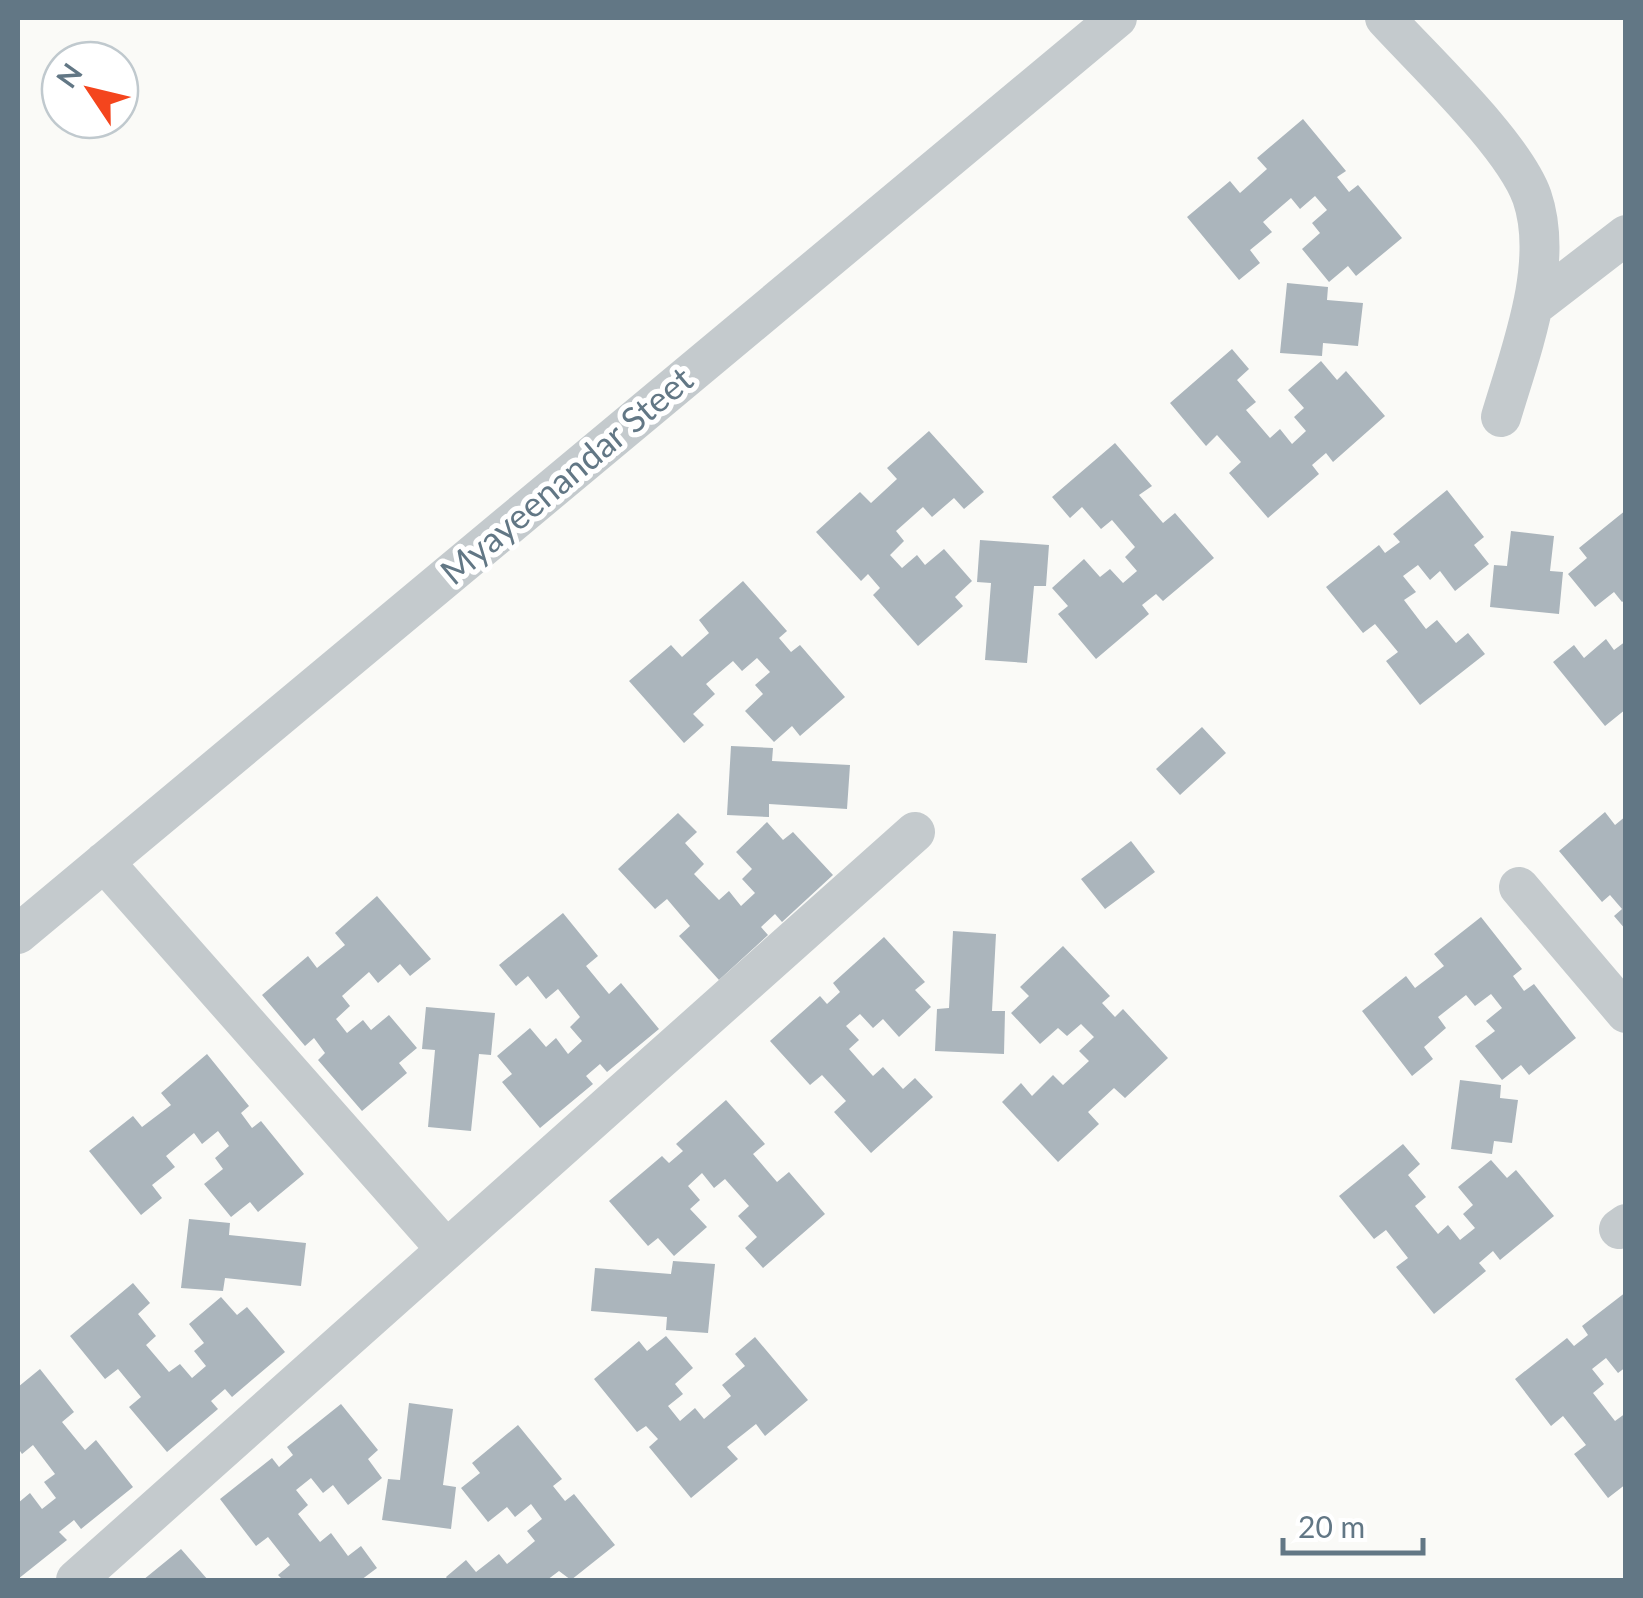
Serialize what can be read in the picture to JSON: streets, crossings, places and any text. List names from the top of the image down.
{
  "streets": {
    "street": ["Myayeenandar Steet"]
  },
  "scale_bar": "20 m",
  "north": "top left"
}
